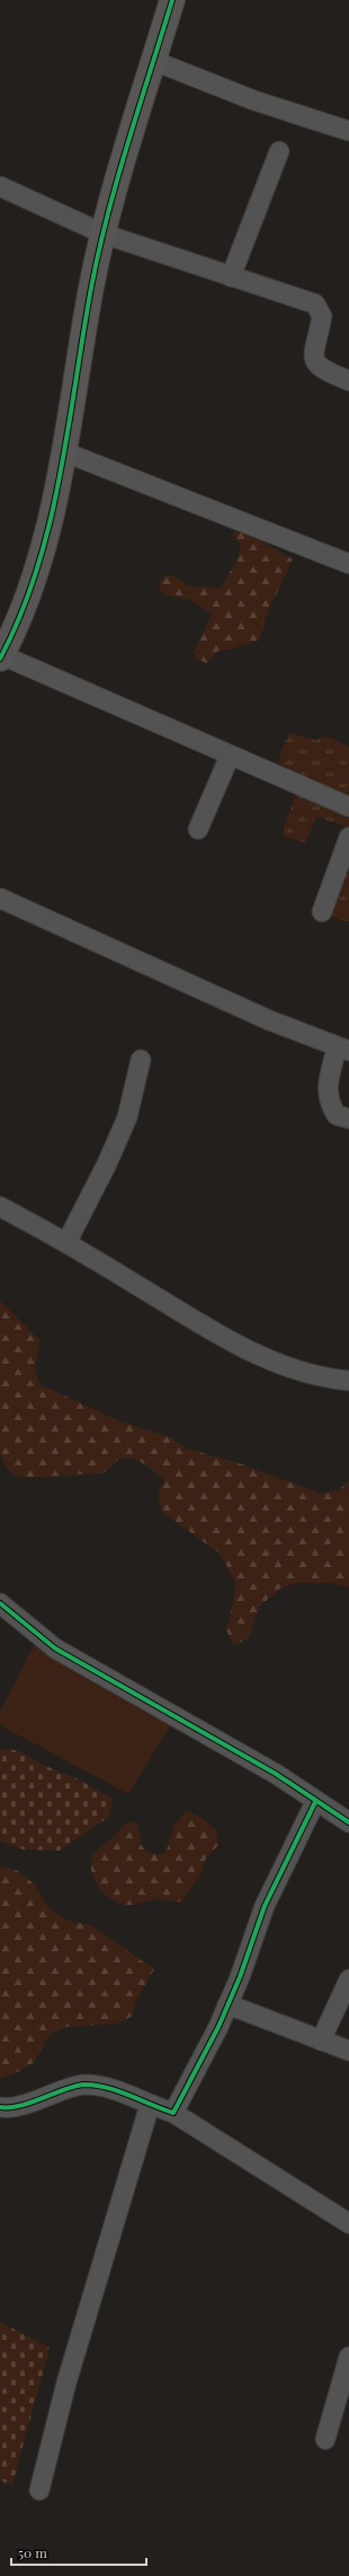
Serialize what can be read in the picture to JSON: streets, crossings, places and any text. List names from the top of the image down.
{
  "scale_bar": "50 m"
}
